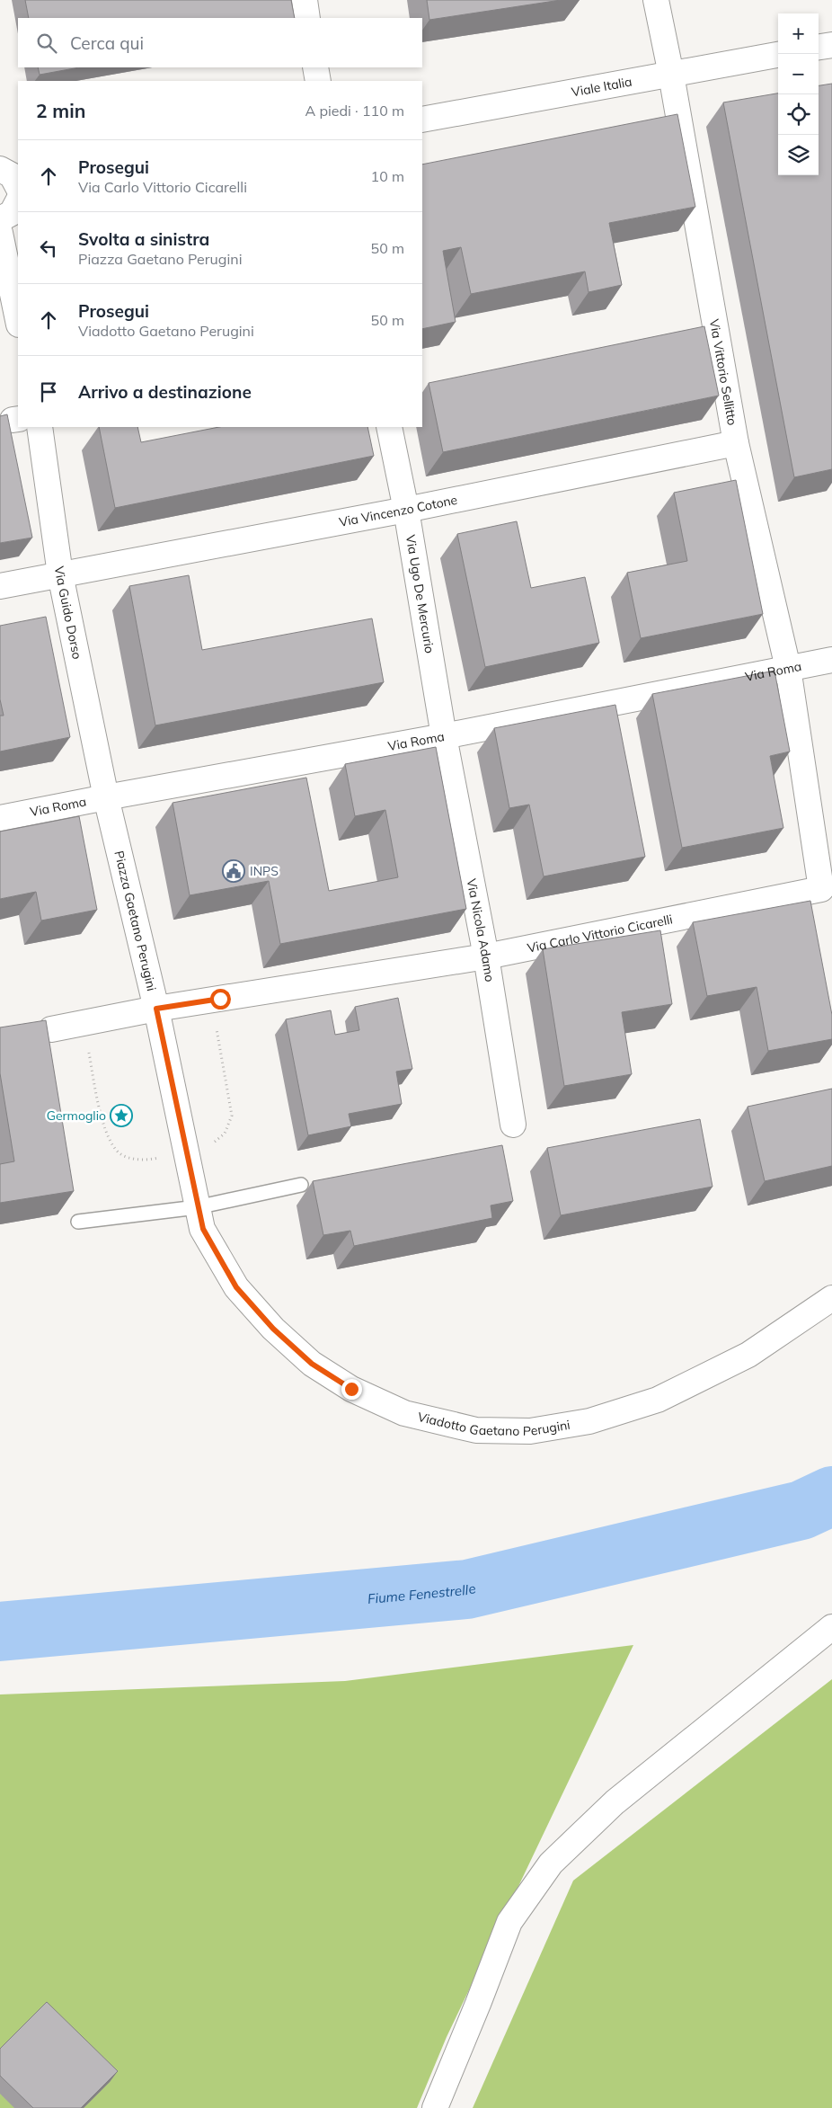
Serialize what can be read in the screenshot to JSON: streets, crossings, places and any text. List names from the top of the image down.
{
  "streets": {
    "street": [
      "Viale Italia",
      "Via Vittorio Sellitto",
      "Via Vincenzo Cotone",
      "Via Ugo De Mercurio",
      "Via Guido Dorso",
      "Via Roma",
      "Piazza Gaetano Perugini",
      "Via Nicola Adamo",
      "Via Carlo Vittorio Cicarelli",
      "Viadotto Gaetano Perugini"
    ]
  },
  "crossings": [
    ["Viale Italia", "Via Vittorio Sellitto"],
    ["Via Vittorio Sellitto", "Via Vincenzo Cotone"],
    ["Via Vittorio Sellitto", "Via Roma"],
    ["Via Vittorio Sellitto", "Via Carlo Vittorio Cicarelli"],
    ["Via Vincenzo Cotone", "Via Ugo De Mercurio"],
    ["Via Vincenzo Cotone", "Via Guido Dorso"],
    ["Via Ugo De Mercurio", "Via Roma"],
    ["Via Ugo De Mercurio", "Via Nicola Adamo"],
    ["Via Guido Dorso", "Via Roma"],
    ["Via Guido Dorso", "Piazza Gaetano Perugini"],
    ["Via Roma", "Piazza Gaetano Perugini"],
    ["Via Roma", "Via Nicola Adamo"],
    ["Via Roma", "Via Carlo Vittorio Cicarelli"],
    ["Piazza Gaetano Perugini", "Via Carlo Vittorio Cicarelli"],
    ["Piazza Gaetano Perugini", "Viadotto Gaetano Perugini"],
    ["Via Nicola Adamo", "Via Carlo Vittorio Cicarelli"]
  ],
  "water": ["Fiume Fenestrelle"],
  "places": {
    "public building": ["INPS"],
    "place": ["Germoglio"]
  },
  "page": {
    "map_buttons": ["+", "−"],
    "search": "Cerca qui",
    "heading": ["2 min", "A piedi · 110 m"],
    "list": [
      ["Prosegui", "Via Carlo Vittorio Cicarelli", "10 m"],
      ["Svolta a sinistra", "Piazza Gaetano Perugini", "50 m"],
      ["Prosegui", "Viadotto Gaetano Perugini", "50 m"],
      "Arrivo a destinazione"
    ]
  }
}
